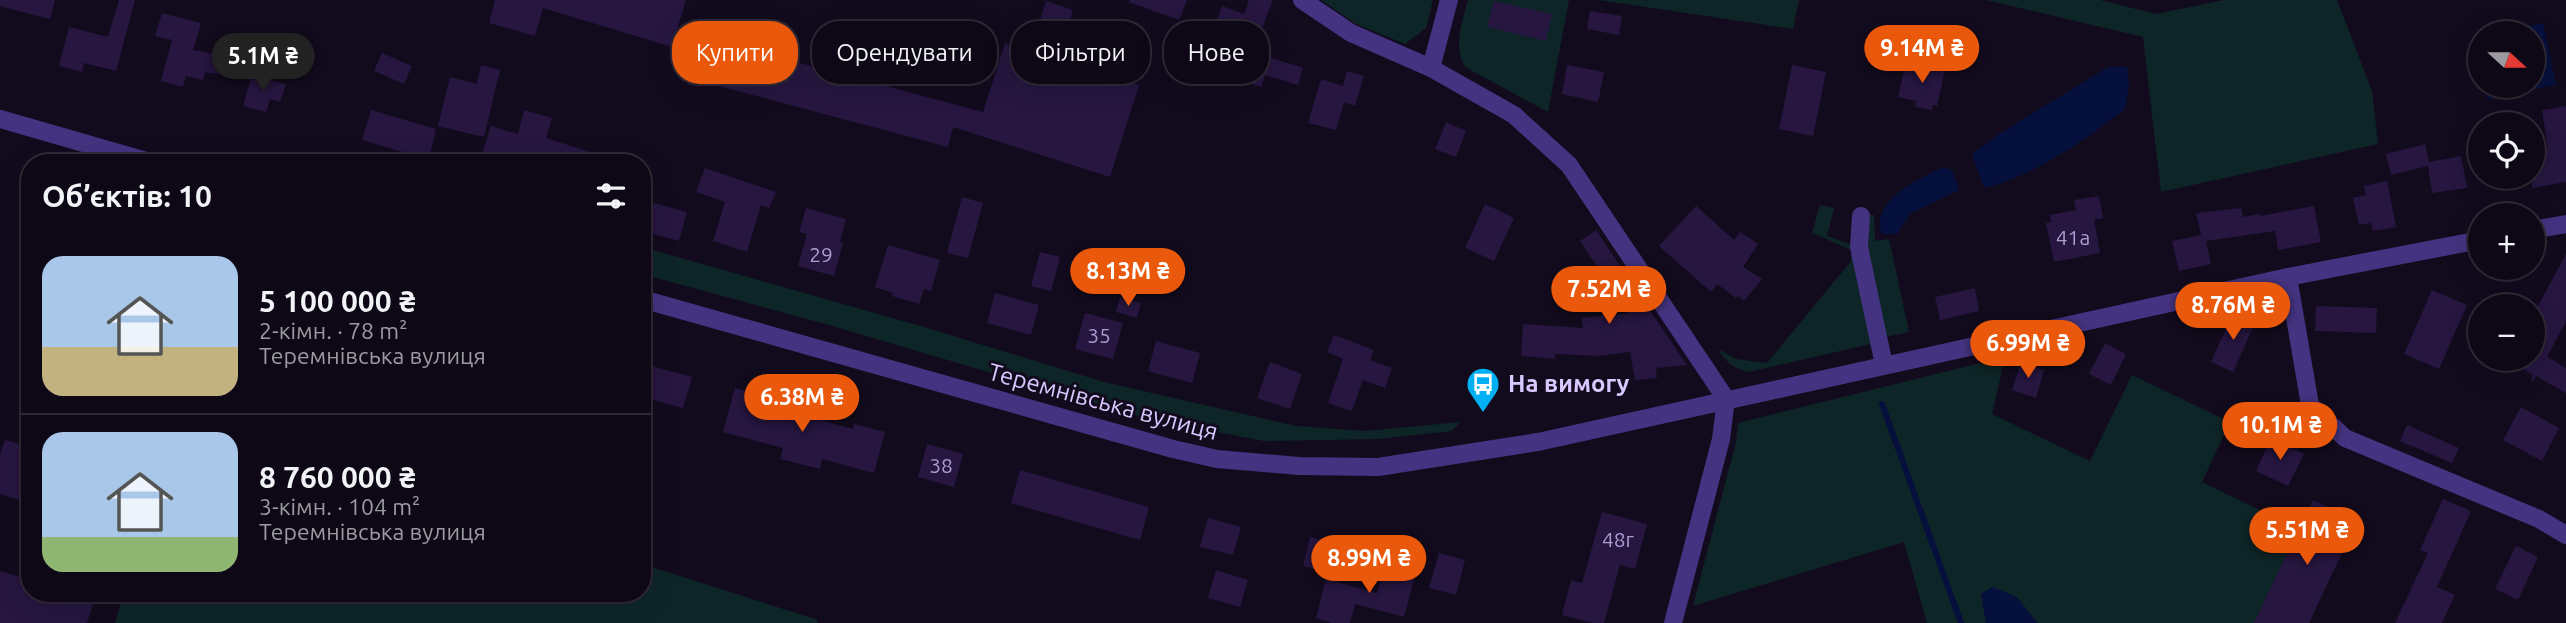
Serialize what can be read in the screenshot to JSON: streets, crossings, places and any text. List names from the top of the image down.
{
  "streets": {
    "street": ["Теремнівська вулиця"]
  },
  "places": {
    "bus stop": ["На вимогу"]
  },
  "house_numbers": [
    "41а",
    "29",
    "35",
    "38",
    "48г"
  ],
  "north": "right",
  "page": {
    "map_buttons": ["+", "−"],
    "chip": [
      "Купити",
      "Орендувати",
      "Фільтри",
      "Нове"
    ],
    "price": [
      "9.14M ₴",
      "5.1M ₴",
      "8.13M ₴",
      "7.52M ₴",
      "8.76M ₴",
      "6.99M ₴",
      "6.38M ₴",
      "10.1M ₴",
      "5.51M ₴",
      "8.99M ₴"
    ],
    "heading": "Об’єктів: 10",
    "list": [
      {
        "name": "5 100 000 ₴",
        "note": "2-кімн. · 78 m² · Теремнівська вулиця"
      },
      {
        "name": "8 760 000 ₴",
        "note": "3-кімн. · 104 m² · Теремнівська вулиця"
      }
    ]
  }
}
